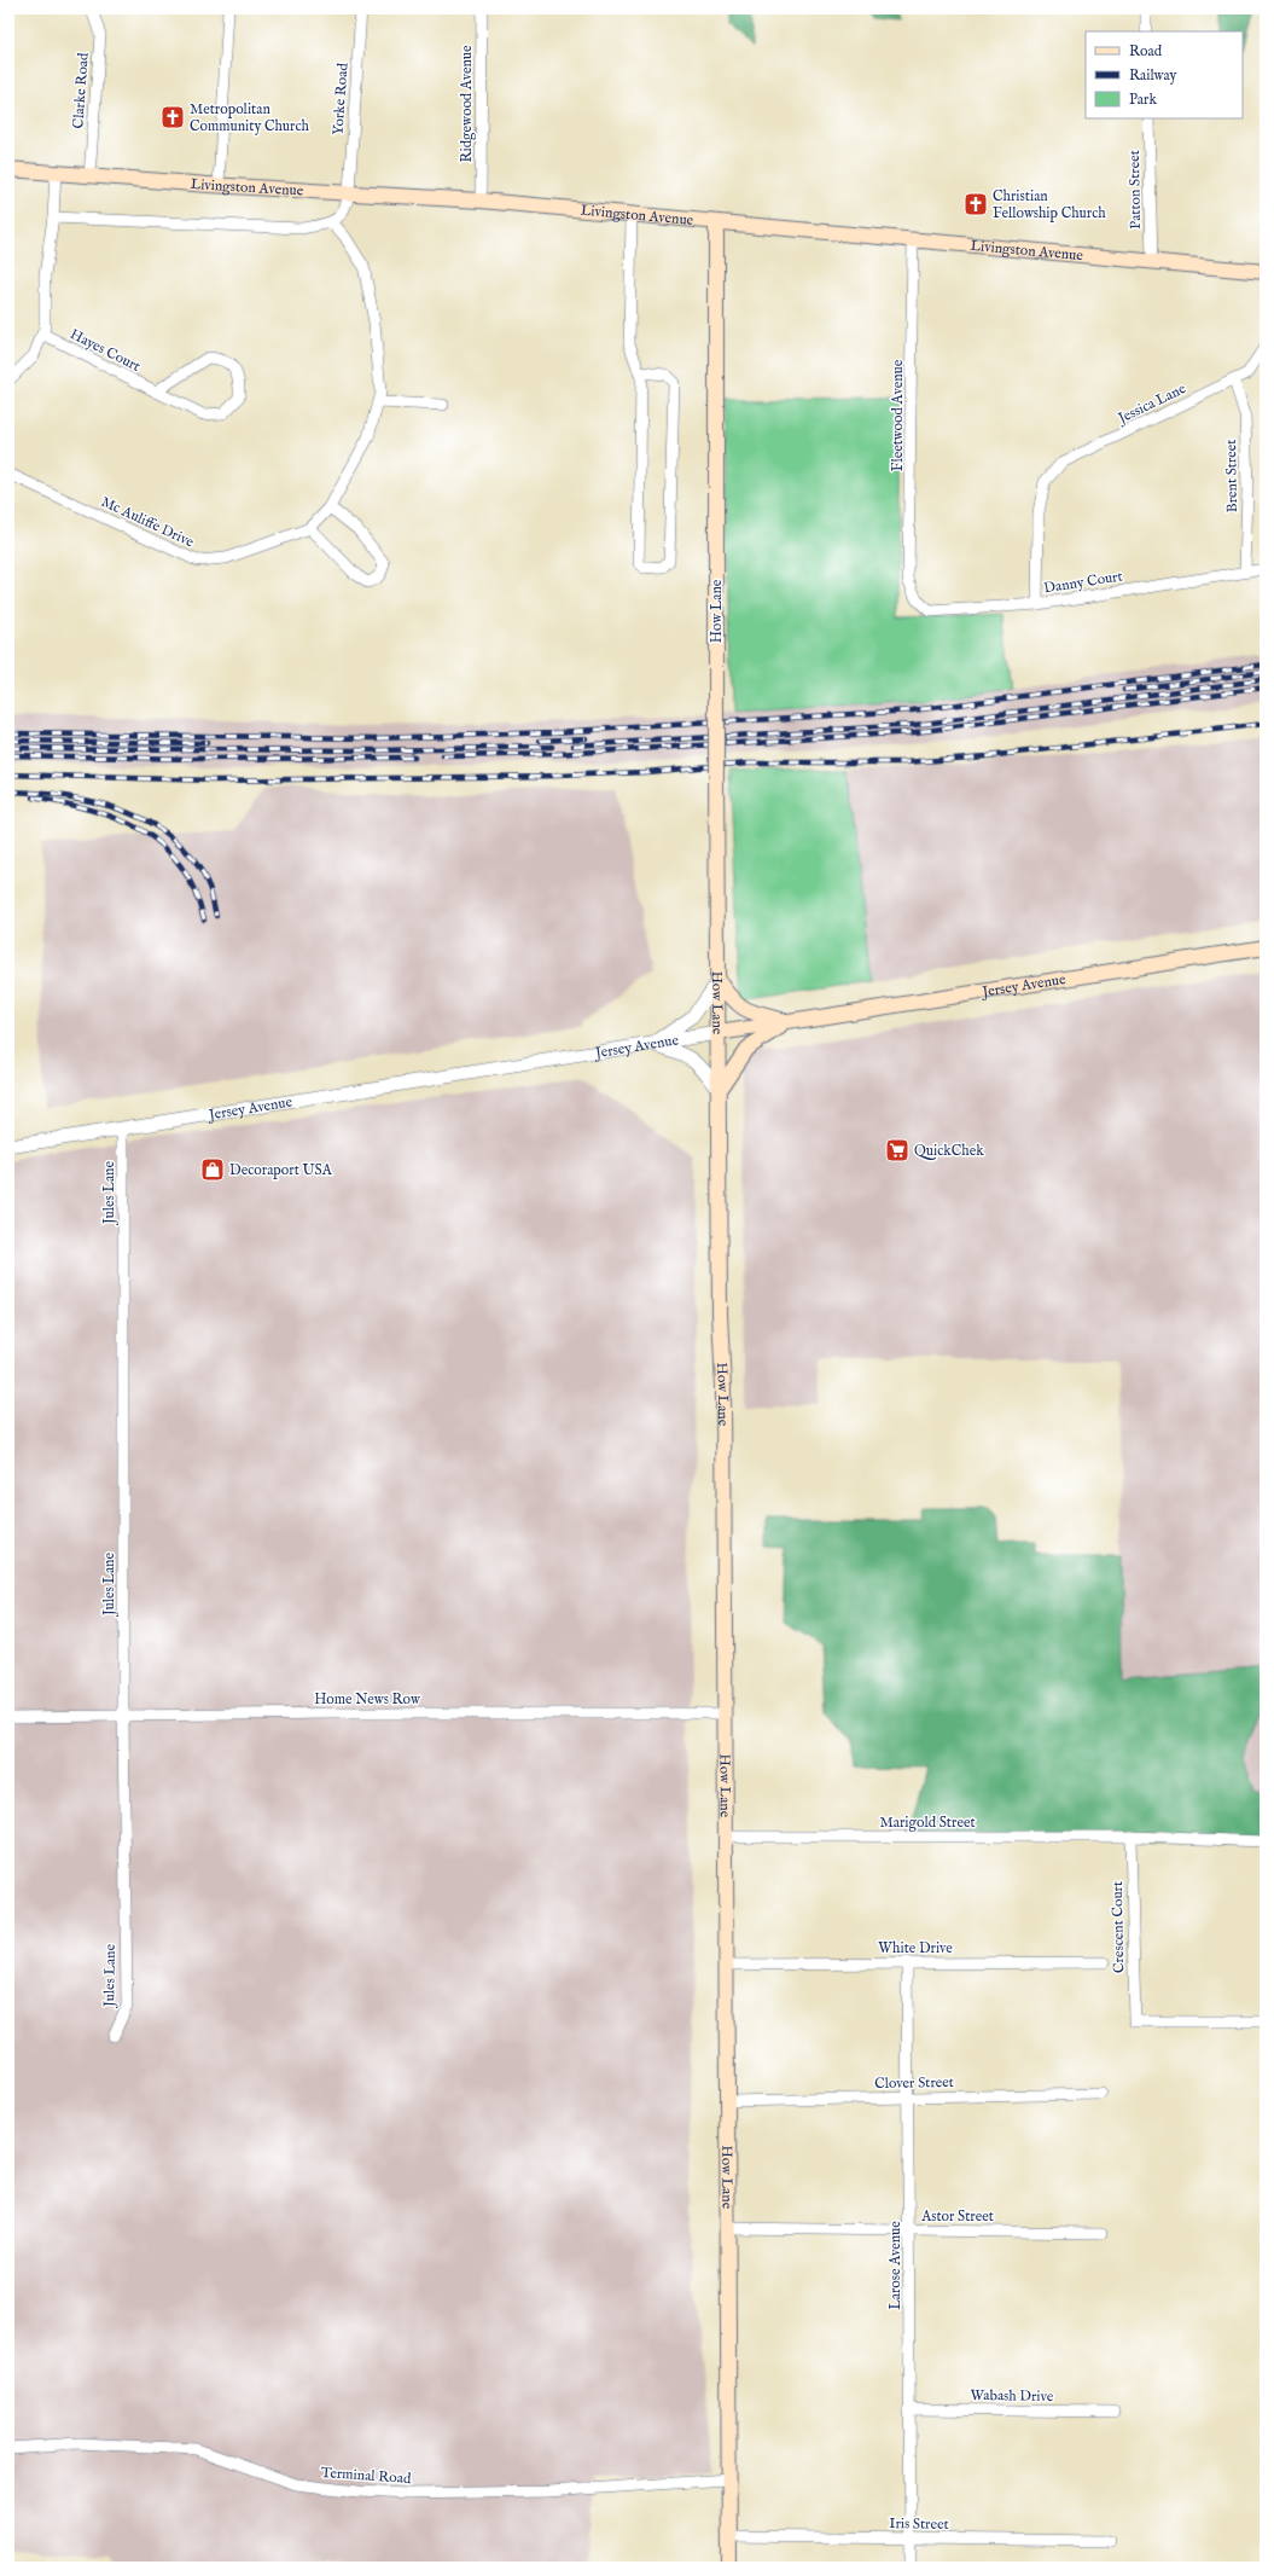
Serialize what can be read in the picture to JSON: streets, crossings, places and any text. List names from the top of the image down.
{
  "streets": {
    "main road": ["Livingston Avenue", "How Lane", "Jersey Avenue"],
    "street": [
      "Clarke Road",
      "Yorke Road",
      "Ridgewood Avenue",
      "Patton Street",
      "Hayes Court",
      "Jessica Lane",
      "Fleetwood Avenue",
      "Brent Street",
      "Mc Auliffe Drive",
      "Danny Court",
      "Jules Lane",
      "Home News Row",
      "Marigold Street",
      "Crescent Court",
      "White Drive",
      "Clover Street",
      "Astor Street",
      "Larose Avenue",
      "Wabash Drive",
      "Terminal Road",
      "Iris Street"
    ]
  },
  "crossings": [
    ["Clarke Road", "Livingston Avenue"],
    ["Yorke Road", "Livingston Avenue"],
    ["Ridgewood Avenue", "Livingston Avenue"],
    ["Livingston Avenue", "Patton Street"],
    ["Livingston Avenue", "Fleetwood Avenue"],
    ["Livingston Avenue", "How Lane"],
    ["Jessica Lane", "Brent Street"],
    ["Jessica Lane", "Danny Court"],
    ["Fleetwood Avenue", "Danny Court"],
    ["Brent Street", "Danny Court"],
    ["How Lane", "Jersey Avenue"],
    ["How Lane", "Home News Row"],
    ["How Lane", "Marigold Street"],
    ["How Lane", "White Drive"],
    ["How Lane", "Clover Street"],
    ["How Lane", "Astor Street"],
    ["How Lane", "Terminal Road"],
    ["How Lane", "Iris Street"],
    ["Jersey Avenue", "Jules Lane"],
    ["Jules Lane", "Home News Row"],
    ["Marigold Street", "Crescent Court"],
    ["White Drive", "Larose Avenue"],
    ["Clover Street", "Larose Avenue"],
    ["Astor Street", "Larose Avenue"],
    ["Larose Avenue", "Wabash Drive"],
    ["Larose Avenue", "Iris Street"]
  ],
  "places": {
    "church": ["Metropolitan Community Church", "Christian Fellowship Church"],
    "supermarket": ["QuickChek"],
    "shop": ["Decoraport USA"]
  },
  "legend": ["Road", "Railway", "Park"]
}
